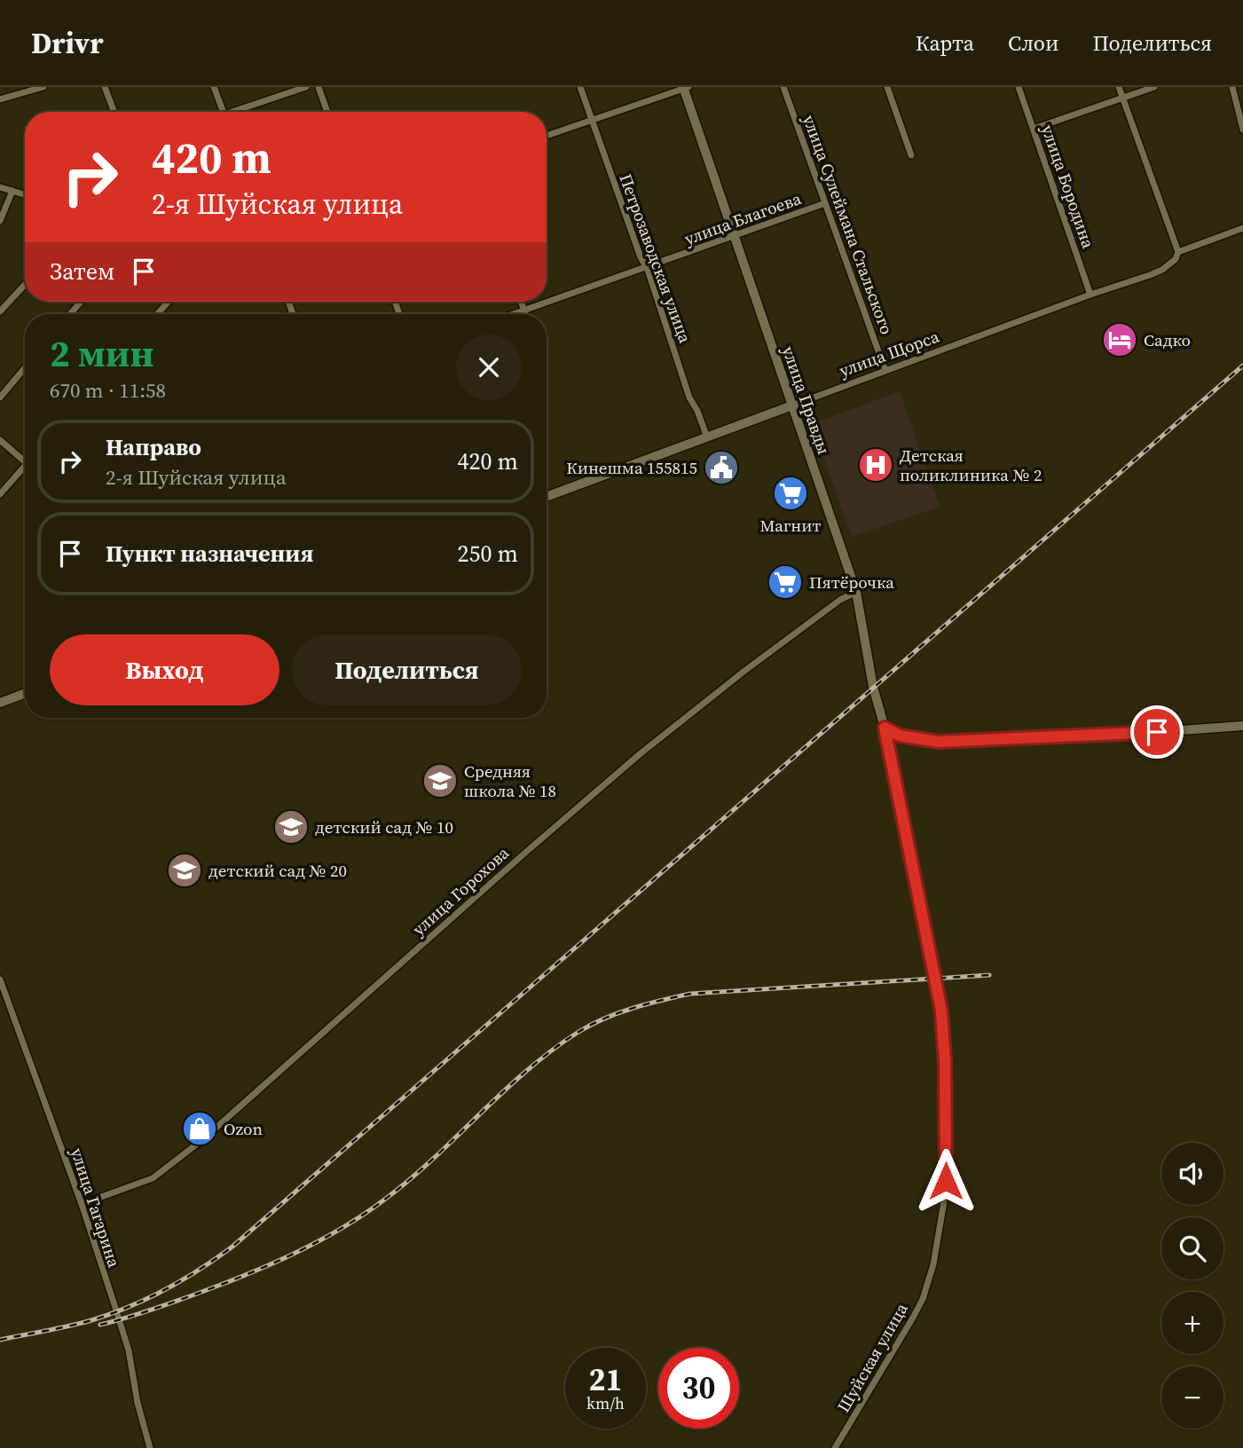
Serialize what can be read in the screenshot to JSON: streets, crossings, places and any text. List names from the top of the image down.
{
  "streets": {
    "street": [
      "улица Бородина",
      "улица Благоева",
      "улица Сулеймана Стальского",
      "Петрозаводская улица",
      "улица Щорса",
      "улица Правды",
      "улица Горохова",
      "улица Гагарина",
      "Шуйская улица"
    ]
  },
  "crossings": [
    ["улица Бородина", "улица Щорса"],
    ["улица Благоева", "улица Сулеймана Стальского"],
    ["улица Благоева", "Петрозаводская улица"],
    ["улица Благоева", "улица Правды"],
    ["улица Сулеймана Стальского", "улица Щорса"],
    ["Петрозаводская улица", "улица Щорса"],
    ["улица Щорса", "улица Правды"],
    ["улица Правды", "улица Горохова"],
    ["улица Правды", "Шуйская улица"],
    ["улица Горохова", "улица Гагарина"]
  ],
  "places": {
    "hotel": ["Садко"],
    "hospital": ["Детская поликлиника № 2"],
    "public building": ["Кинешма 155815"],
    "supermarket": ["Магнит", "Пятёрочка"],
    "school or university": ["Средняя школа № 18", "детский сад № 10", "детский сад № 20"],
    "shop": ["Ozon"]
  },
  "page": {
    "header": "Drivr",
    "nav": ["Карта", "Слои", "Поделиться"],
    "turn": ["420 m", "2-я Шуйская улица"],
    "then": "Затем",
    "heading": ["2 мин", "670 m · 11:58"],
    "list": [
      {
        "name": "Направо",
        "note": "2-я Шуйская улица",
        "value": "420 m"
      },
      {
        "name": "Пункт назначения",
        "value": "250 m"
      }
    ],
    "buttons": ["Выход", "Поделиться"],
    "map_buttons": ["+", "−"],
    "speed": "21 km/h",
    "limit": "30"
  }
}
